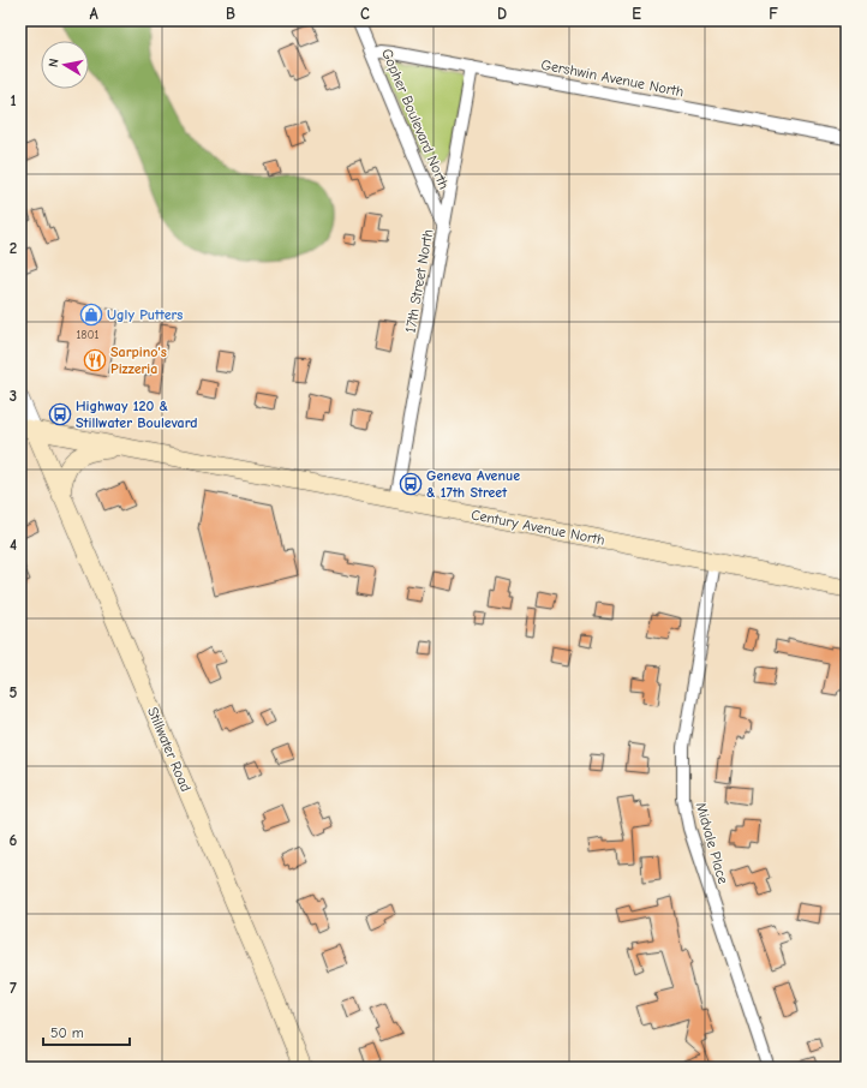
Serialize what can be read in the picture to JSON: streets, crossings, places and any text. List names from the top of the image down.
{
  "streets": {
    "main road": ["Century Avenue North", "Stillwater Road"],
    "street": [
      "Gershwin Avenue North",
      "Gopher Boulevard North",
      "17th Street North",
      "Midvale Place"
    ]
  },
  "crossings": [
    ["Gershwin Avenue North", "Gopher Boulevard North"],
    ["Gershwin Avenue North", "17th Street North"],
    ["Gopher Boulevard North", "17th Street North"],
    ["17th Street North", "Century Avenue North"],
    ["Century Avenue North", "Stillwater Road"],
    ["Century Avenue North", "Midvale Place"]
  ],
  "places": {
    "shop": ["Ugly Putters"],
    "restaurant": ["Sarpino's Pizzeria"],
    "bus stop": ["Highway 120 & Stillwater Boulevard", "Geneva Avenue & 17th Street"]
  },
  "house_numbers": ["1801"],
  "scale_bar": "50 m",
  "north": "left",
  "grid": {
    "columns": [
      "A",
      "B",
      "C",
      "D",
      "E",
      "F"
    ],
    "rows": [
      "1",
      "2",
      "3",
      "4",
      "5",
      "6",
      "7"
    ]
  }
}
